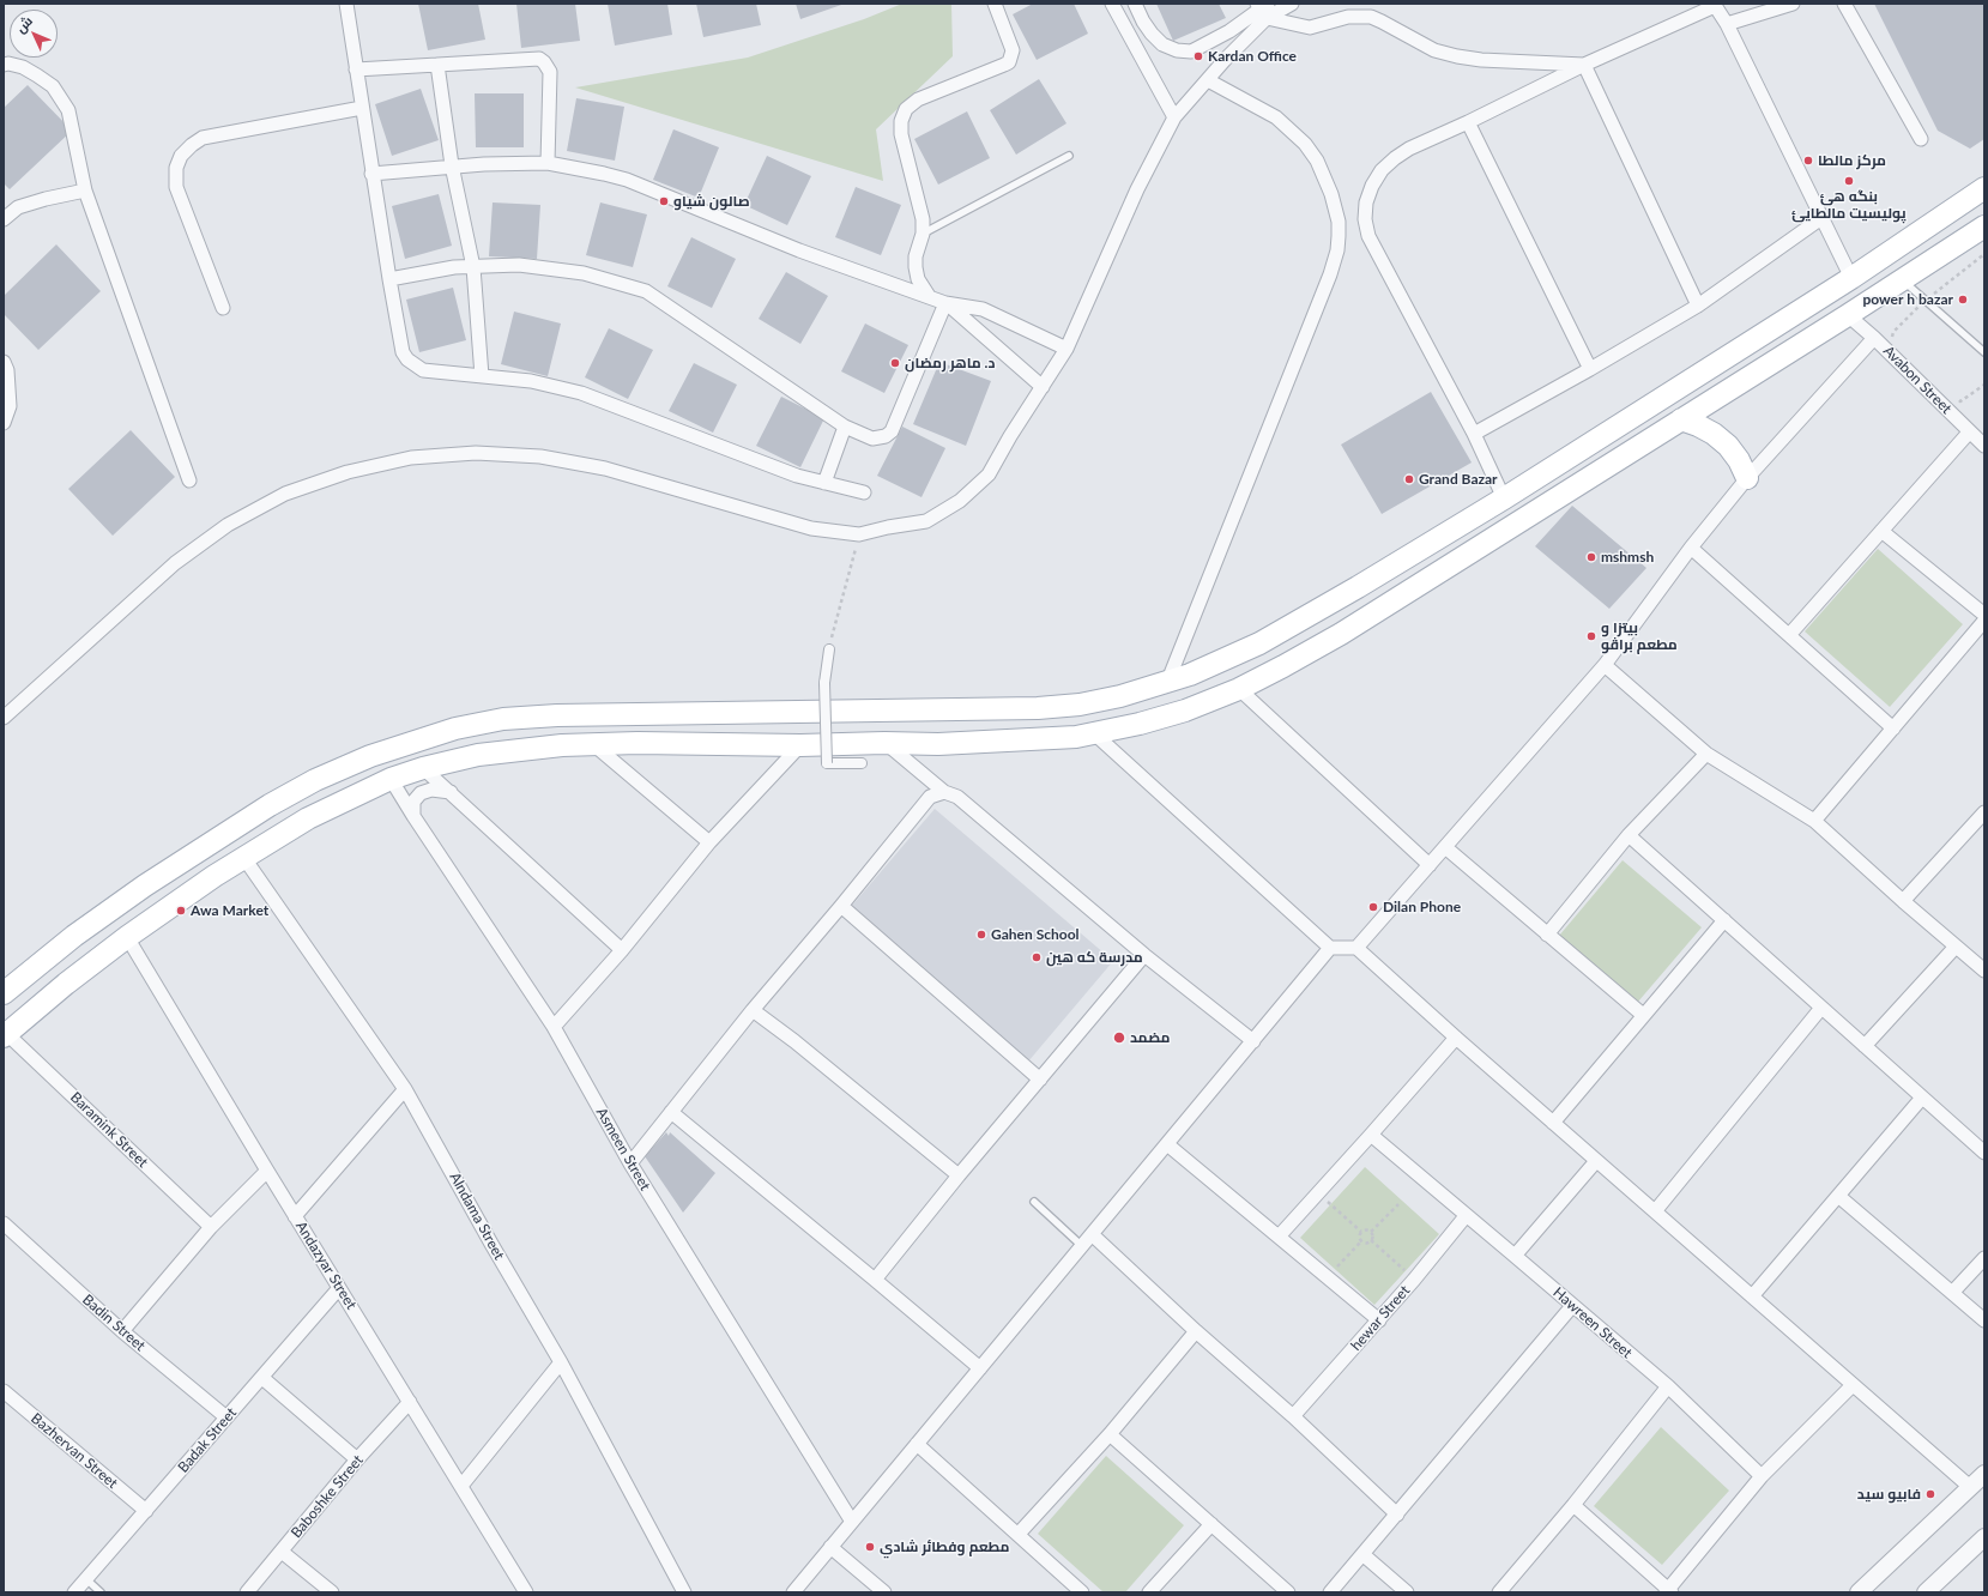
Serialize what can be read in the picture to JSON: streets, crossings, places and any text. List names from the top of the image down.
{
  "streets": {
    "street": [
      "Avabon Street",
      "Baramink Street",
      "Asmeen Street",
      "Alndama Street",
      "Andazyar Street",
      "hewar Street",
      "Badin Street",
      "Hawreen Street",
      "Badak Street",
      "Bazhervan Street",
      "Baboshke Street"
    ]
  },
  "crossings": [
    ["Andazyar Street", "Badak Street"],
    ["Andazyar Street", "Baboshke Street"],
    ["hewar Street", "Hawreen Street"],
    ["Badin Street", "Badak Street"],
    ["Badak Street", "Bazhervan Street"]
  ],
  "places": [
    "Kardan Office",
    "مركز مالطا",
    "بنگه هئ پوليسيت مالطايئ",
    "صالون شياو",
    "power h bazar",
    "د. ماهر رمضان",
    "Grand Bazar",
    "mshmsh",
    "بيتزا و مطعم براڤو",
    "Dilan Phone",
    "Awa Market",
    "Gahen School",
    "مدرسة كه هين",
    "مضمد",
    "فابيو سيد",
    "مطعم وفطائر شادي"
  ],
  "north": "top left"
}
